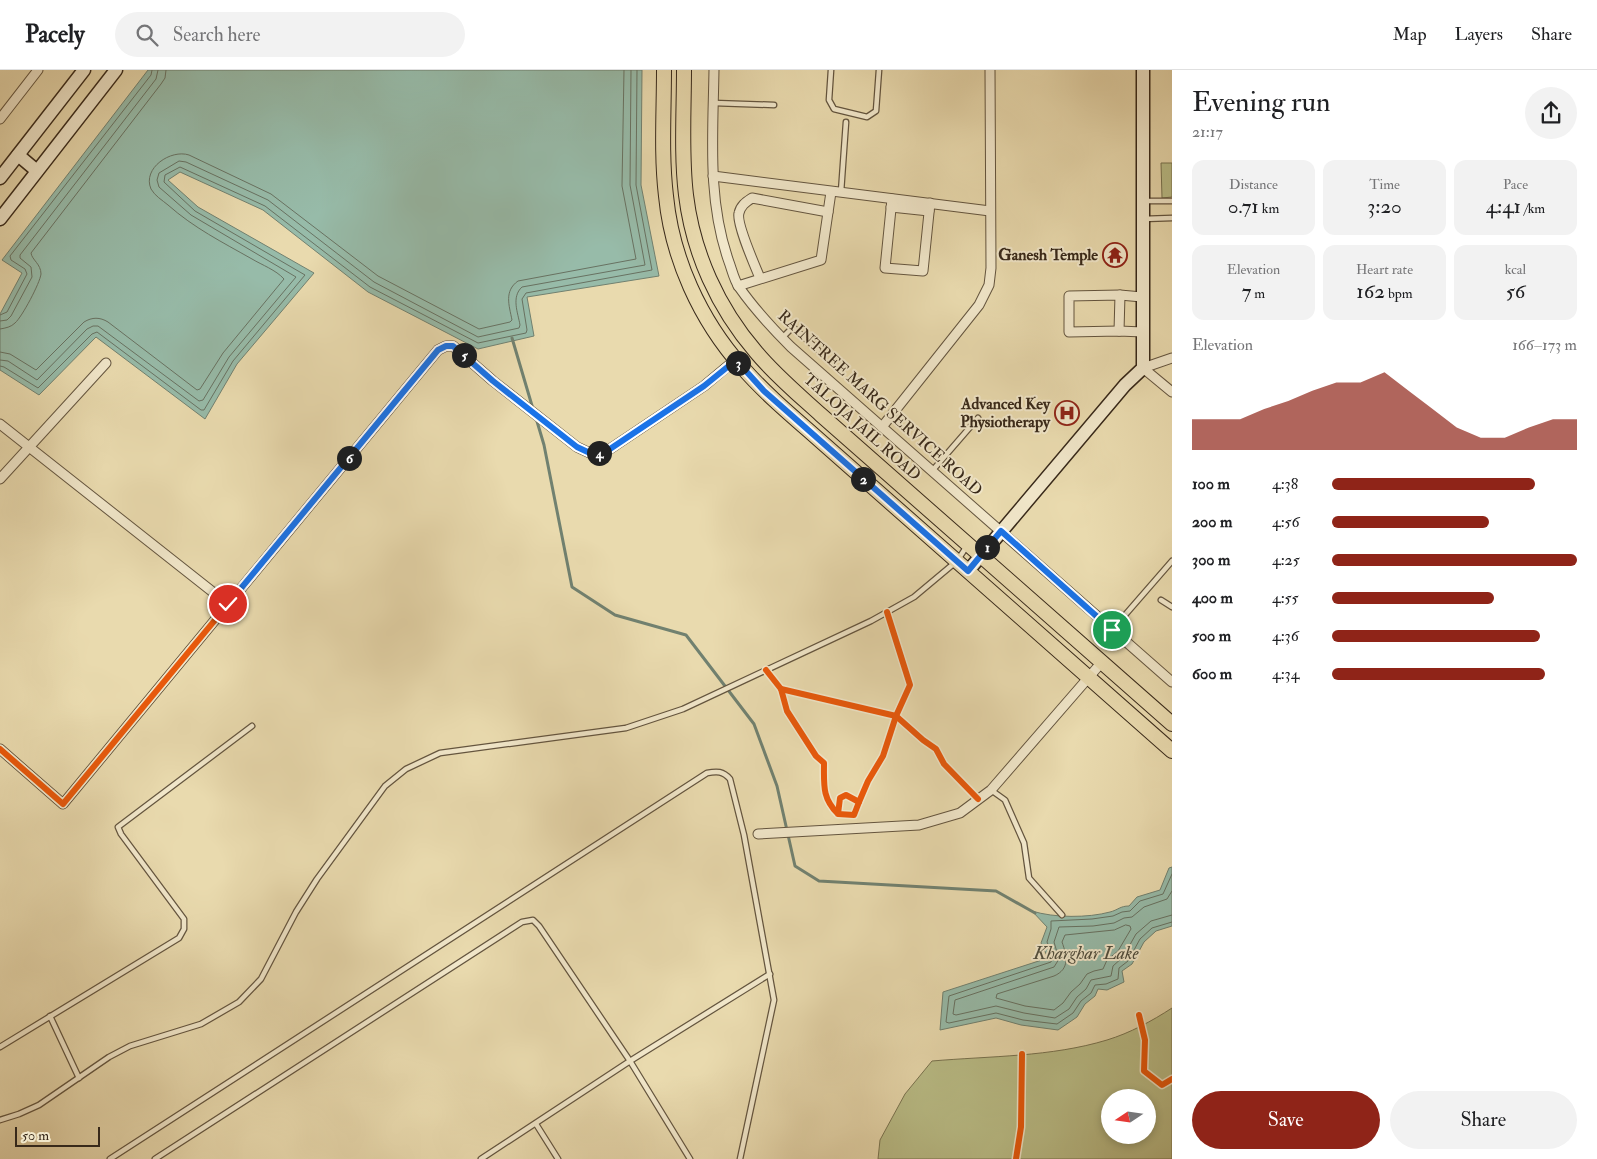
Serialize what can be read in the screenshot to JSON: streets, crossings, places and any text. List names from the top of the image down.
{
  "streets": {
    "main road": ["TALOJA JAIL ROAD"],
    "street": ["RAINTREE MARG SERVICE ROAD"]
  },
  "water": ["Kharghar Lake"],
  "places": {
    "temple": ["Ganesh Temple"],
    "hospital": ["Advanced Key Physiotherapy"]
  },
  "scale_bar": "50 m",
  "north": "left",
  "page": {
    "header": "Pacely",
    "search": "Search here",
    "nav": ["Map", "Layers", "Share"],
    "heading": ["Evening run", "21:17"],
    "stats": [
      ["Distance", "0.71 km"],
      ["Time", "3:20"],
      ["Pace", "4:41 /km"],
      ["Elevation", "7 m"],
      ["Heart rate", "162 bpm"],
      ["kcal", "56"]
    ],
    "chart": ["Elevation", "166–173 m"],
    "pins": [
      "5",
      "3",
      "4",
      "6",
      "2",
      "1"
    ],
    "list": [
      {
        "name": "100 m",
        "note": "4:38"
      },
      {
        "name": "200 m",
        "note": "4:56"
      },
      {
        "name": "300 m",
        "note": "4:25"
      },
      {
        "name": "400 m",
        "note": "4:55"
      },
      {
        "name": "500 m",
        "note": "4:36"
      },
      {
        "name": "600 m",
        "note": "4:34"
      }
    ],
    "buttons": ["Save", "Share"],
    "scale": "50 m"
  }
}
